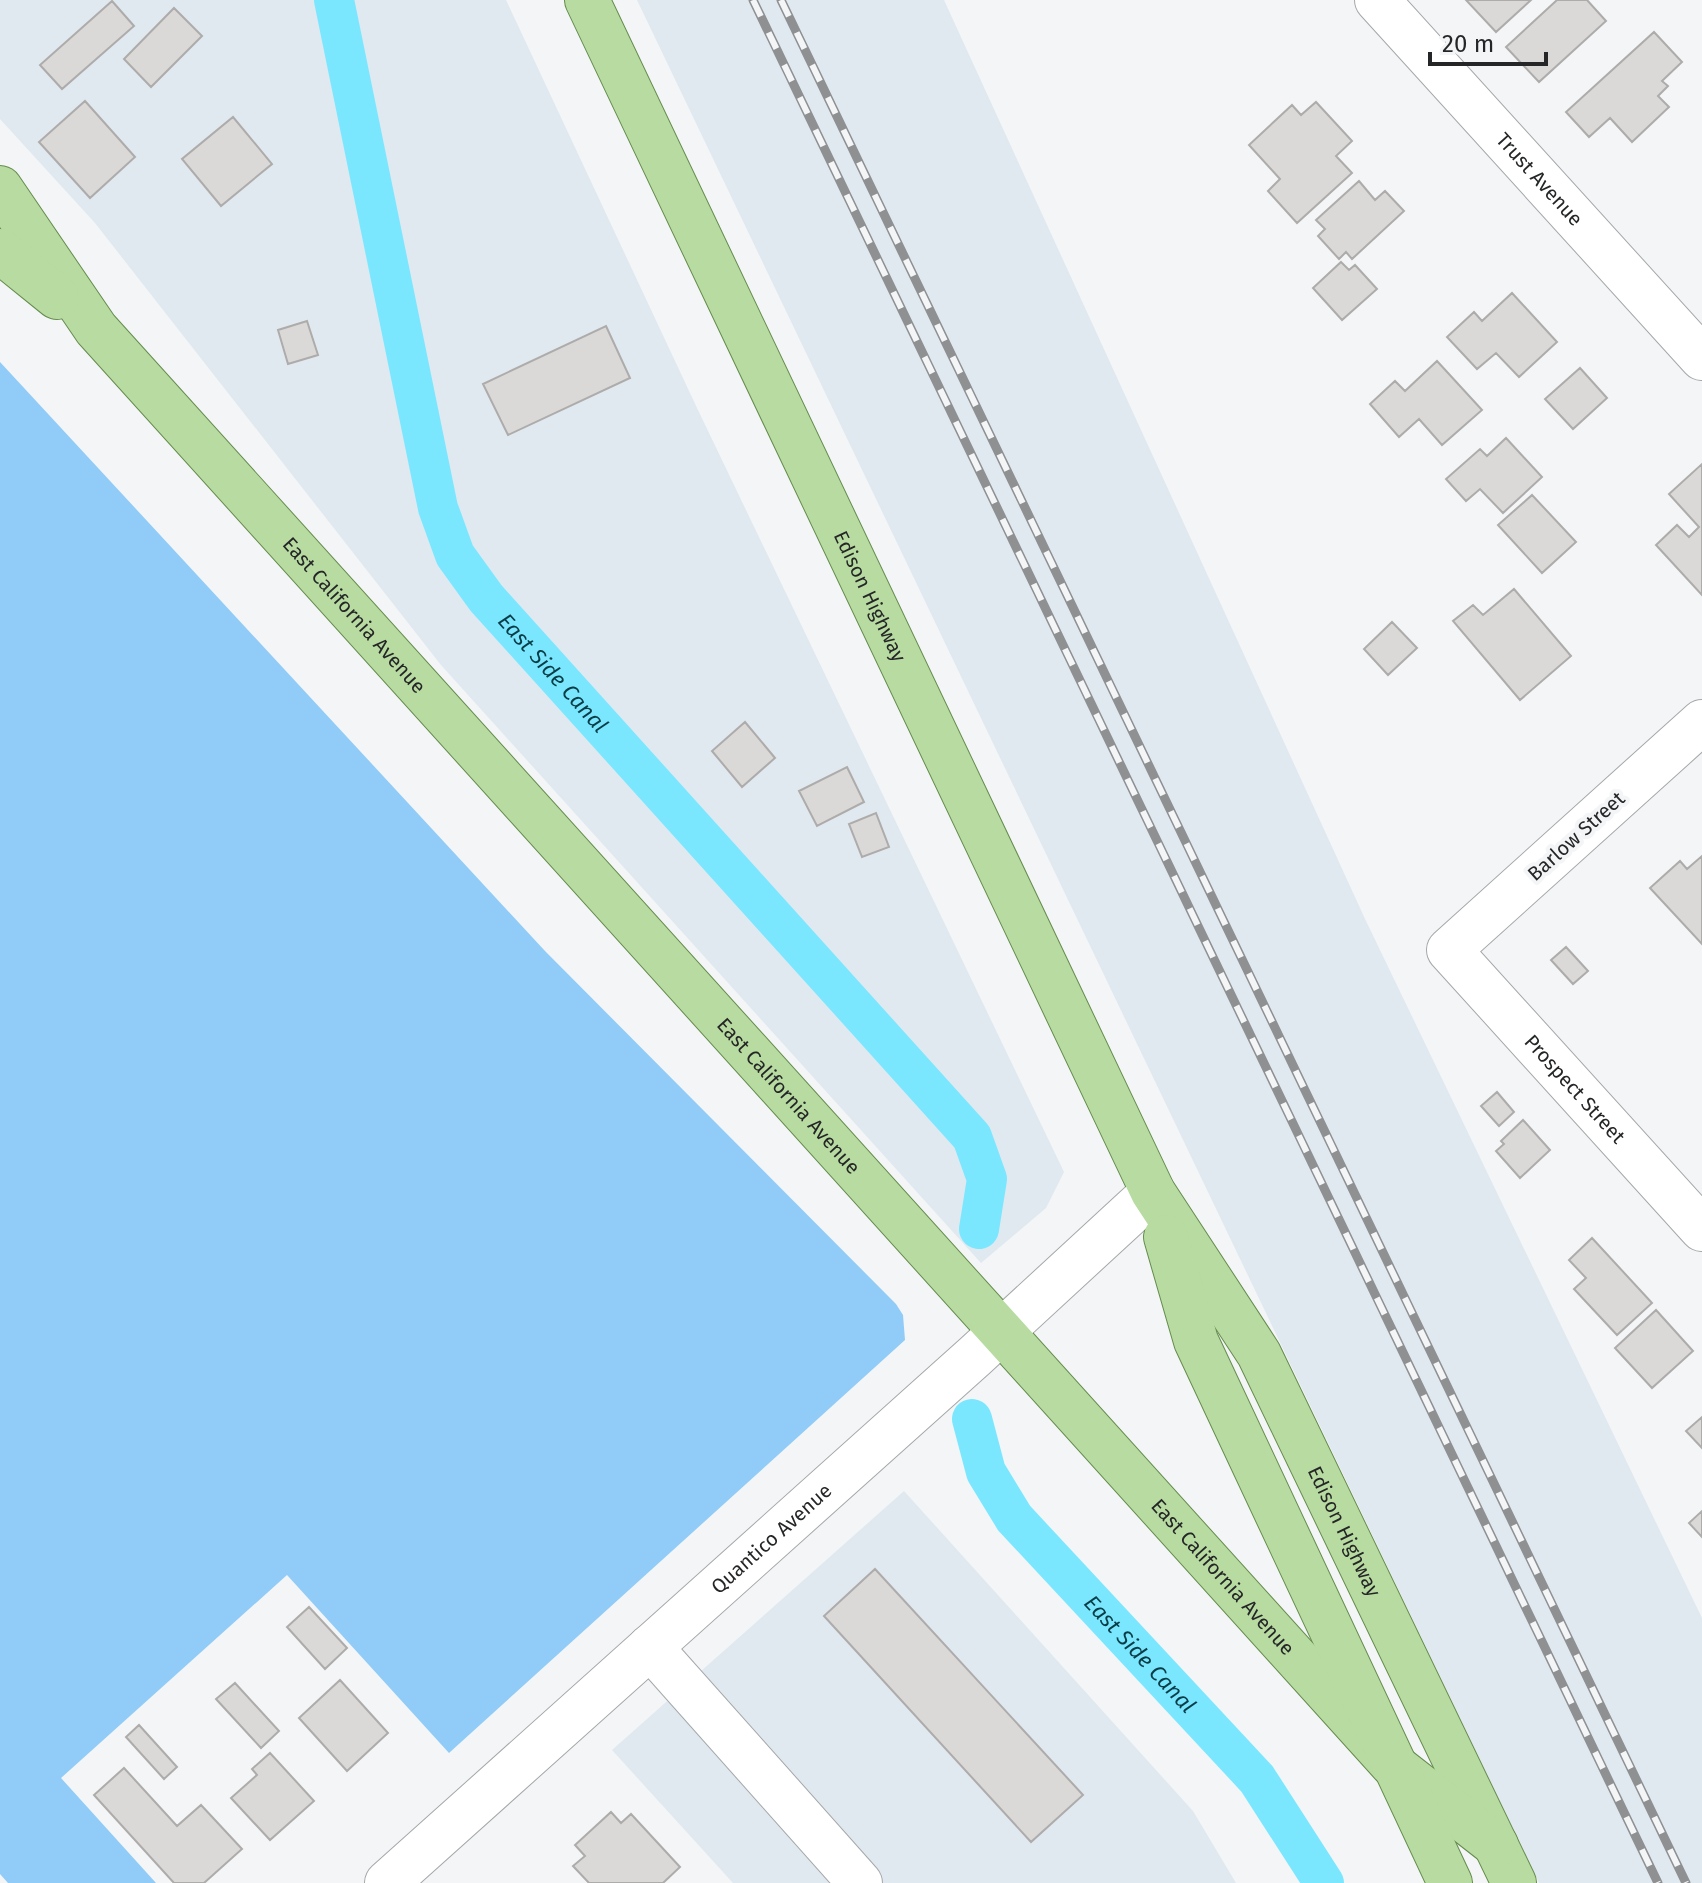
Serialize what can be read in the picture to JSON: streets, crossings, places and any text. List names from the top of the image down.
{
  "streets": {
    "main road": ["Edison Highway", "East California Avenue"],
    "street": [
      "Trust Avenue",
      "Barlow Street",
      "Prospect Street",
      "Quantico Avenue"
    ]
  },
  "crossings": [
    ["Edison Highway", "East California Avenue"],
    ["Edison Highway", "Quantico Avenue"],
    ["East California Avenue", "Quantico Avenue"],
    ["Barlow Street", "Prospect Street"]
  ],
  "water": ["East Side Canal"],
  "scale_bar": "20 m"
}
